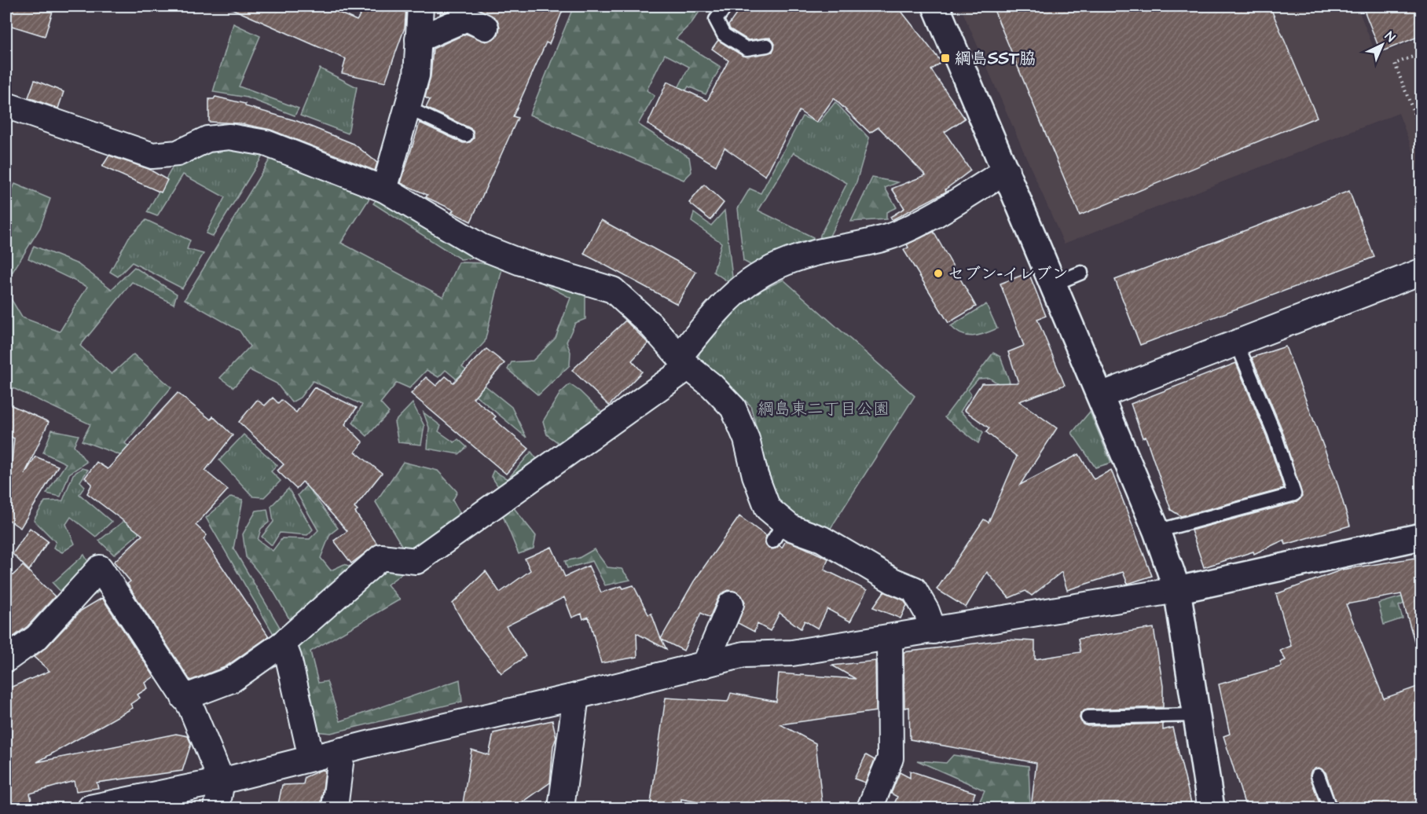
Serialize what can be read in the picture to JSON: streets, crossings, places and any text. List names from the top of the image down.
{
  "parks": ["綱島東二丁目公園"],
  "places": {
    "transit": ["綱島SST脇"],
    "other": ["セブン-イレブン"]
  },
  "north": "top right"
}
